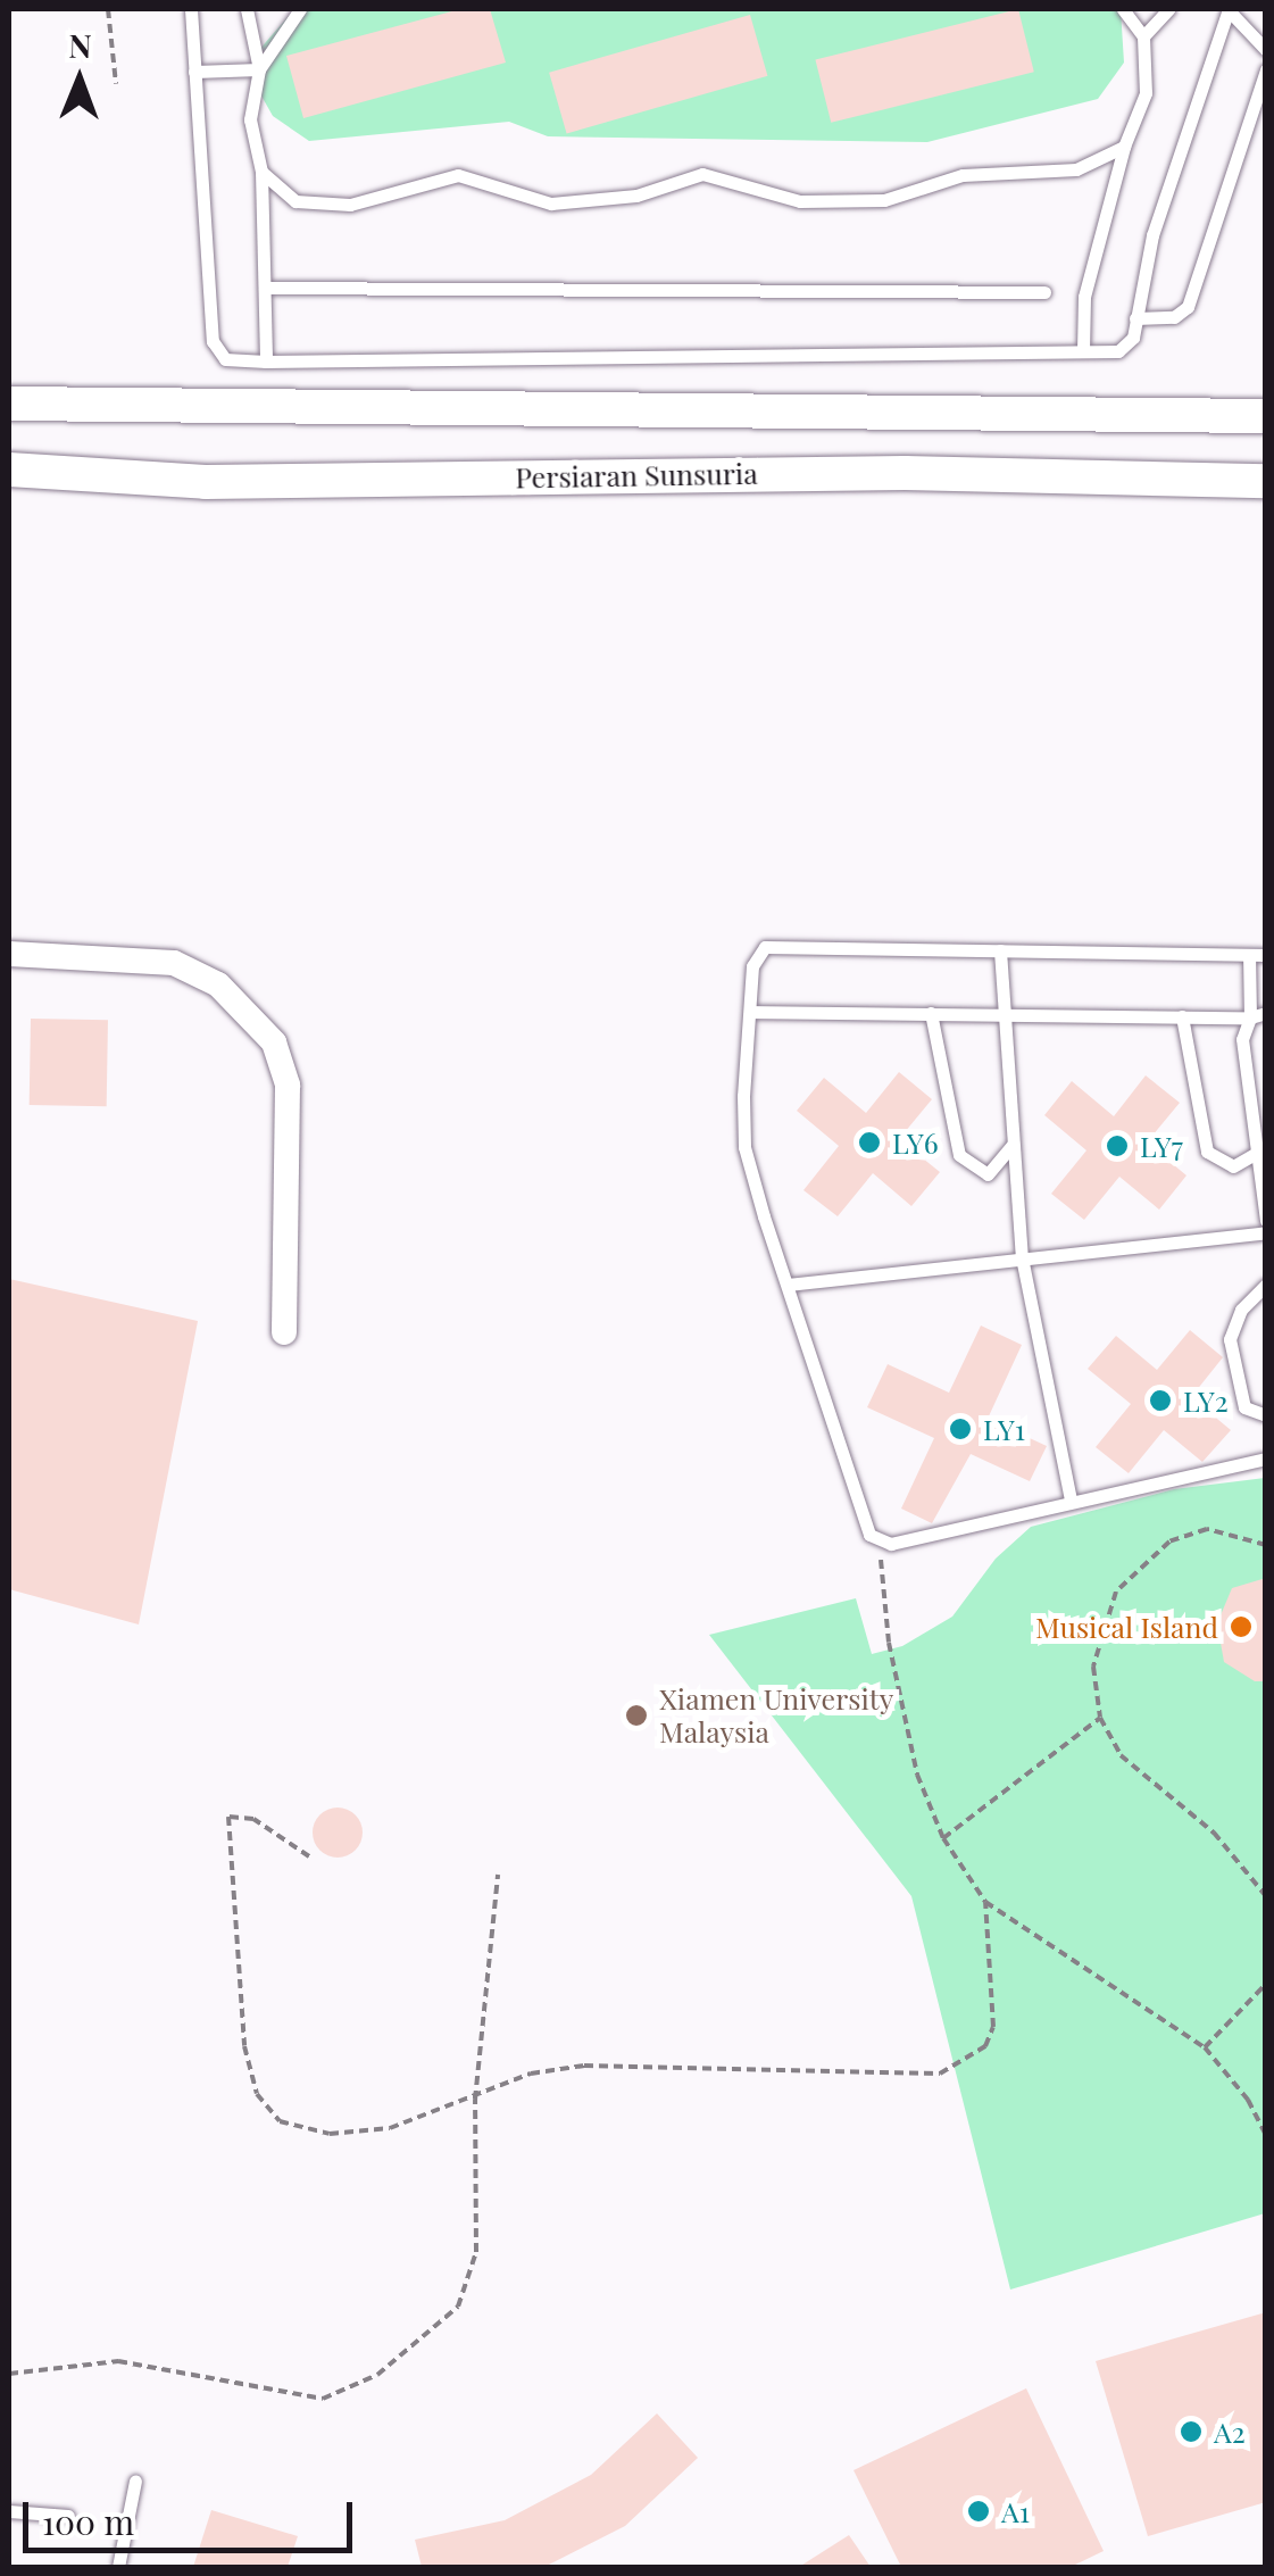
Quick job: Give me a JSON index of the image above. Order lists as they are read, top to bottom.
{
  "streets": {
    "street": ["Persiaran Sunsuria"]
  },
  "places": [
    "LY6",
    "LY7",
    "LY2",
    "LY1",
    "Musical Island",
    "Xiamen University Malaysia",
    "A2",
    "A1"
  ],
  "scale_bar": "100 m",
  "north": "top"
}
